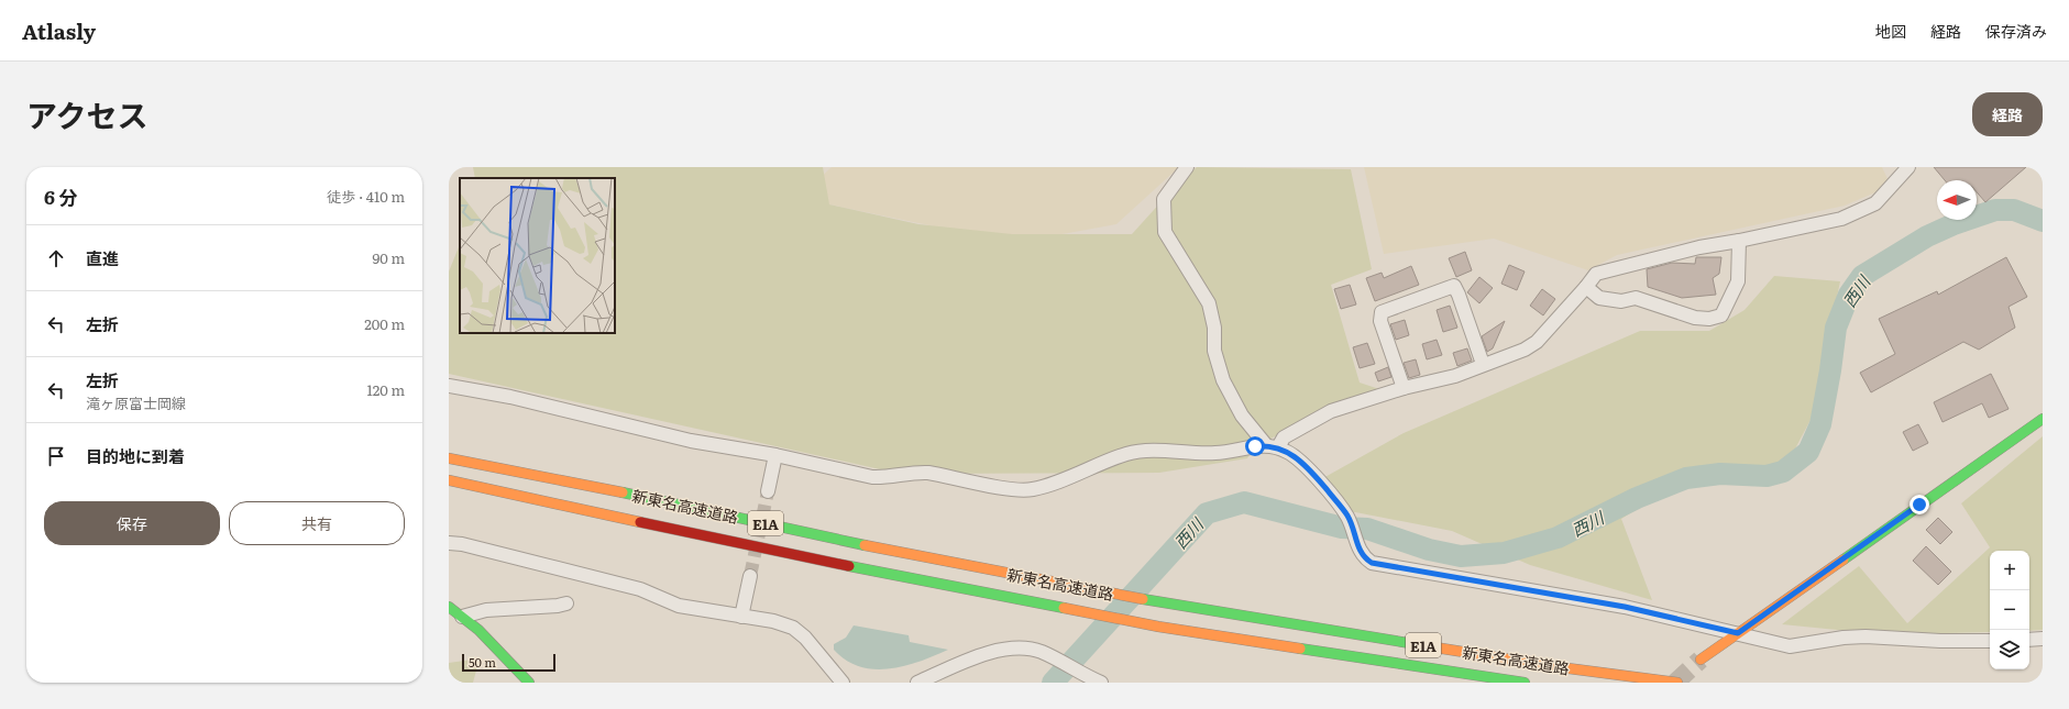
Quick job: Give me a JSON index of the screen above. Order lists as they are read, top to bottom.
{
  "streets": {
    "main road": ["新東名高速道路", "E1A"]
  },
  "water": ["西川"],
  "scale_bar": "50 m",
  "north": "left",
  "page": {
    "header": "Atlasly",
    "nav": ["地図", "経路", "保存済み"],
    "title": "アクセス",
    "buttons": [
      "経路",
      ["保存", "共有"]
    ],
    "heading": ["6 分", "徒歩 · 410 m"],
    "list": [
      ["直進", "90 m"],
      ["左折", "200 m"],
      ["左折", "滝ヶ原富士岡線", "120 m"],
      "目的地に到着"
    ],
    "map_buttons": ["+", "−"],
    "scale": "50 m"
  }
}
